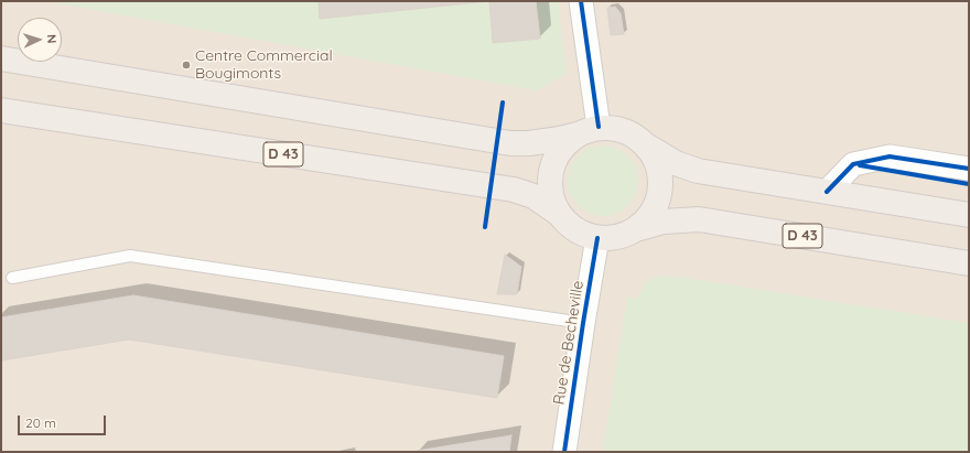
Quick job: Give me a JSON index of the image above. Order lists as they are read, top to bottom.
{
  "streets": {
    "main road": ["D 43"],
    "street": ["Rue de Becheville"]
  },
  "crossings": [
    ["D 43", "Rue de Becheville"]
  ],
  "places": ["Centre Commercial Bougimonts"],
  "scale_bar": "20 m",
  "north": "right"
}
